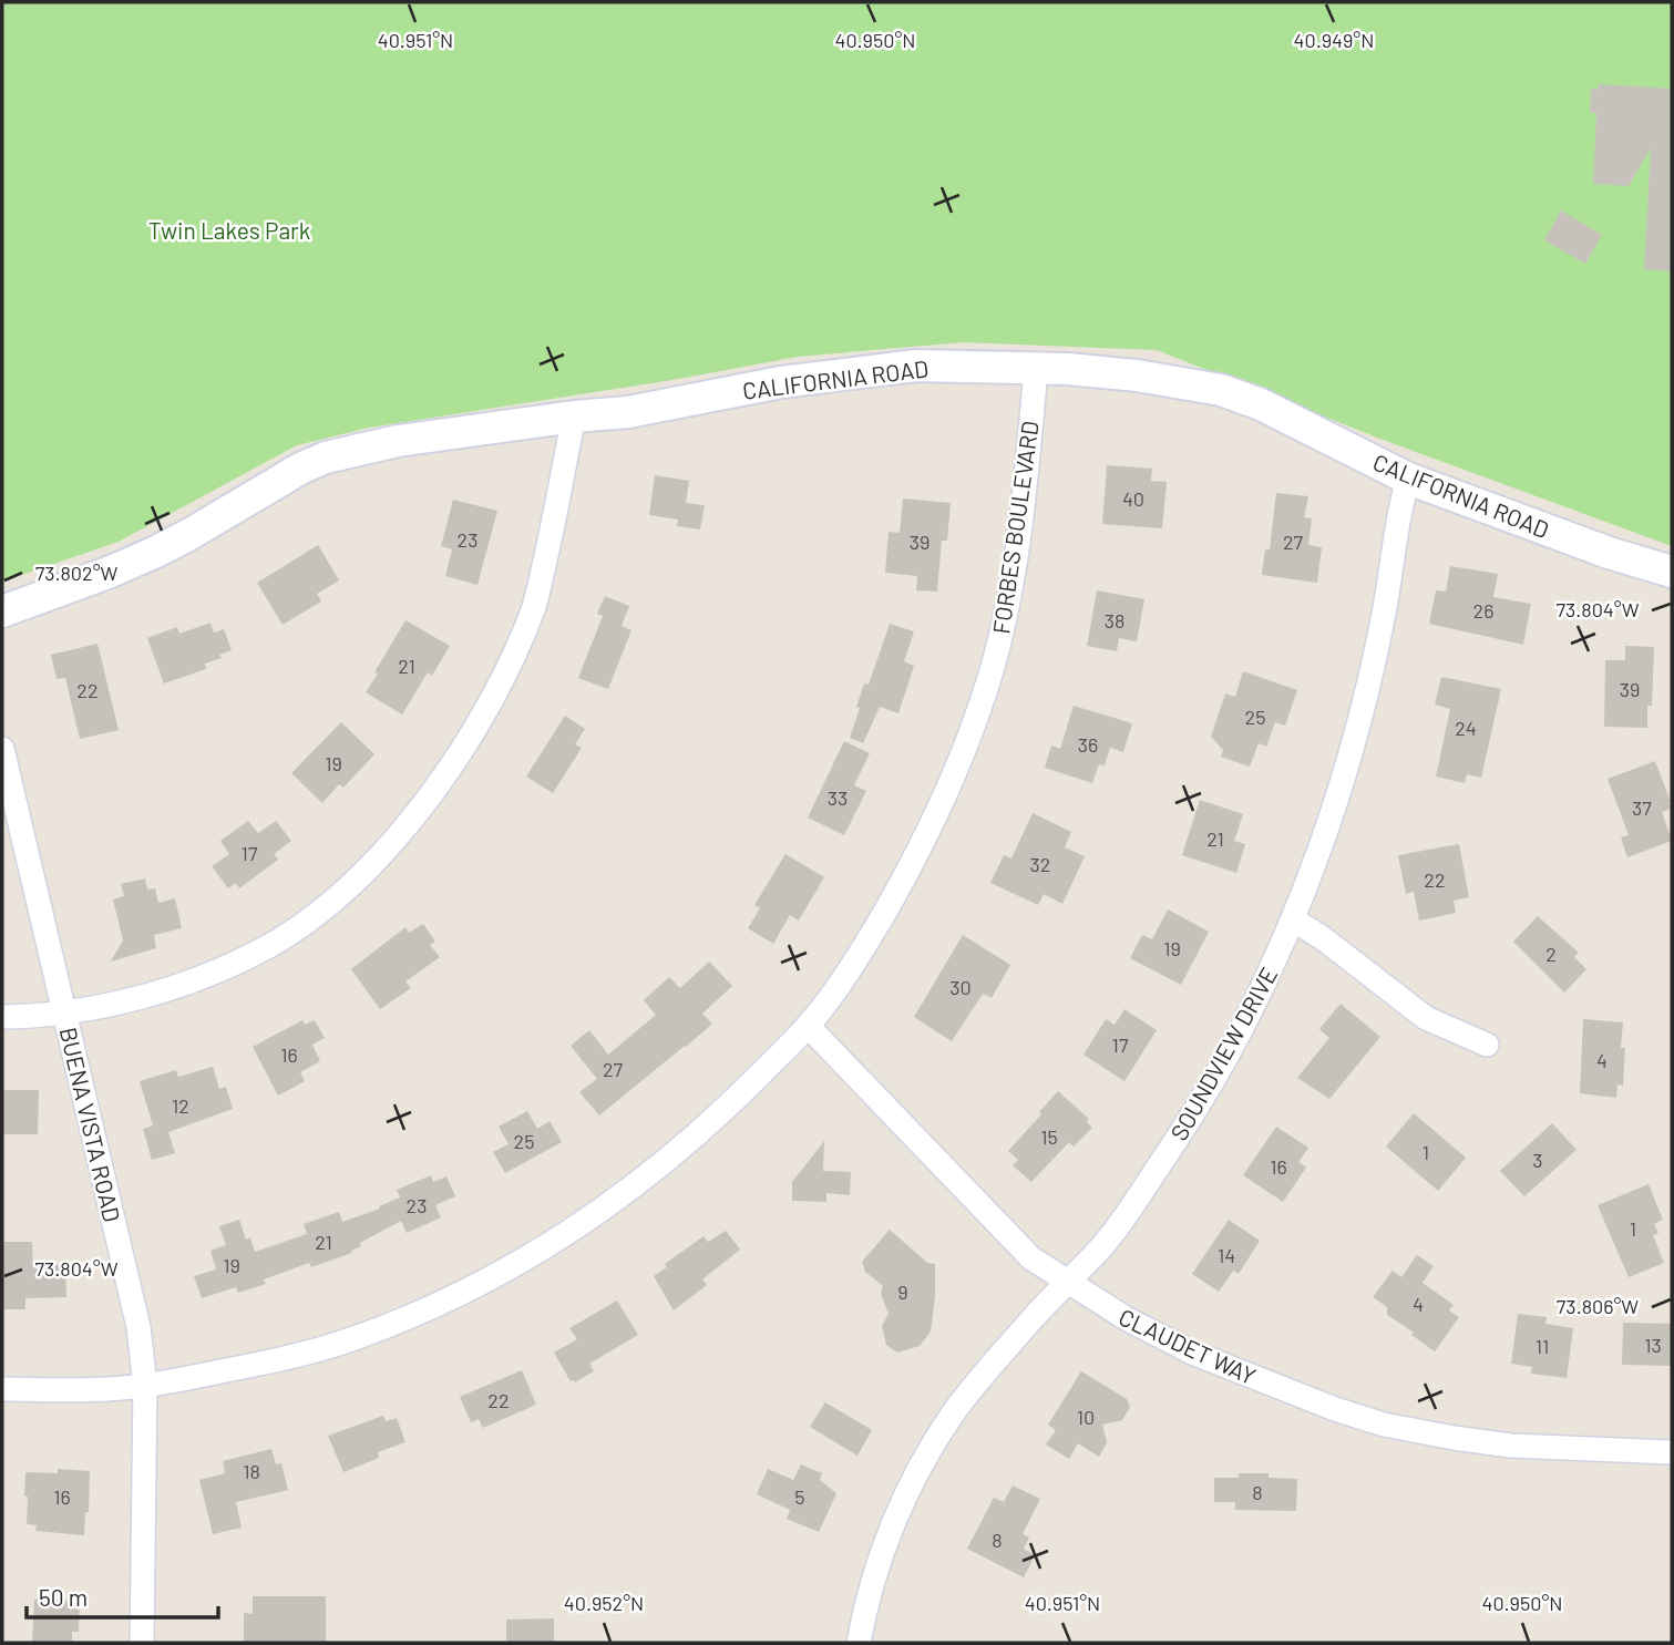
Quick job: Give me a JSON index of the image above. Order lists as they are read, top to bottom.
{
  "streets": {
    "main road": ["CALIFORNIA ROAD"],
    "street": [
      "FORBES BOULEVARD",
      "SOUNDVIEW DRIVE",
      "BUENA VISTA ROAD",
      "CLAUDET WAY"
    ]
  },
  "crossings": [
    ["CALIFORNIA ROAD", "FORBES BOULEVARD"],
    ["CALIFORNIA ROAD", "SOUNDVIEW DRIVE"],
    ["FORBES BOULEVARD", "BUENA VISTA ROAD"],
    ["FORBES BOULEVARD", "CLAUDET WAY"],
    ["SOUNDVIEW DRIVE", "CLAUDET WAY"]
  ],
  "parks": ["Twin Lakes Park"],
  "house_numbers": [
    "40",
    "23",
    "39",
    "27",
    "26",
    "38",
    "21",
    "39",
    "22",
    "25",
    "24",
    "36",
    "19",
    "33",
    "37",
    "21",
    "17",
    "32",
    "22",
    "19",
    "2",
    "30",
    "17",
    "16",
    "4",
    "27",
    "12",
    "15",
    "25",
    "1",
    "3",
    "16",
    "23",
    "1",
    "21",
    "14",
    "19",
    "9",
    "4",
    "13",
    "11",
    "22",
    "10",
    "18",
    "8",
    "16",
    "5",
    "8"
  ],
  "scale_bar": "50 m",
  "coordinates": [
    "40.951°N",
    "40.950°N",
    "40.949°N",
    "73.802°W",
    "73.804°W",
    "73.806°W",
    "40.952°N"
  ]
}
